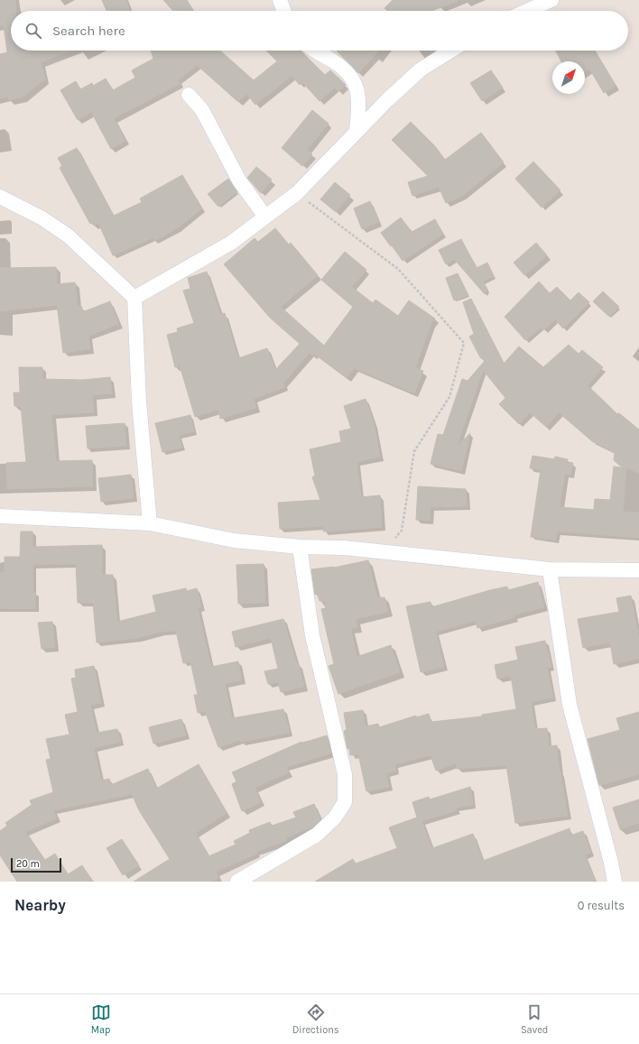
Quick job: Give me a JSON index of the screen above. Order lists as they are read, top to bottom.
{
  "scale_bar": "20 m",
  "north": "top right",
  "page": {
    "search": "Search here",
    "scale": "20 m",
    "heading": ["Nearby", "0 results"],
    "nav": ["Map", "Directions", "Saved"]
  }
}
